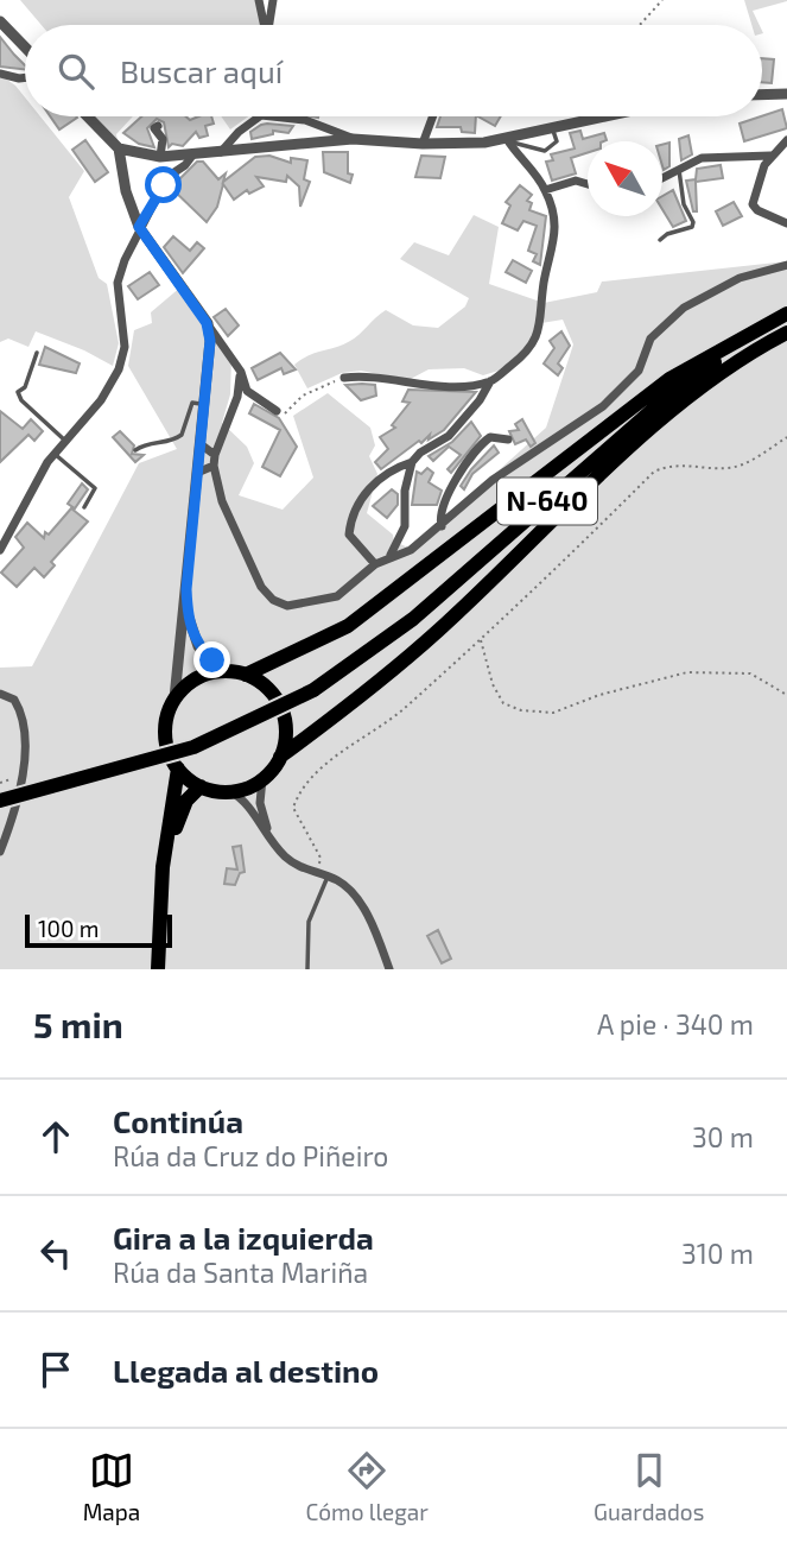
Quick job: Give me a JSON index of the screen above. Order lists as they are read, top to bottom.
{
  "streets": {
    "highway": ["N-640"]
  },
  "scale_bar": "100 m",
  "north": "top left",
  "page": {
    "search": "Buscar aquí",
    "scale": "100 m",
    "heading": ["5 min", "A pie · 340 m"],
    "list": [
      ["Continúa", "Rúa da Cruz do Piñeiro", "30 m"],
      ["Gira a la izquierda", "Rúa da Santa Mariña", "310 m"],
      "Llegada al destino"
    ],
    "nav": ["Mapa", "Cómo llegar", "Guardados"]
  }
}
